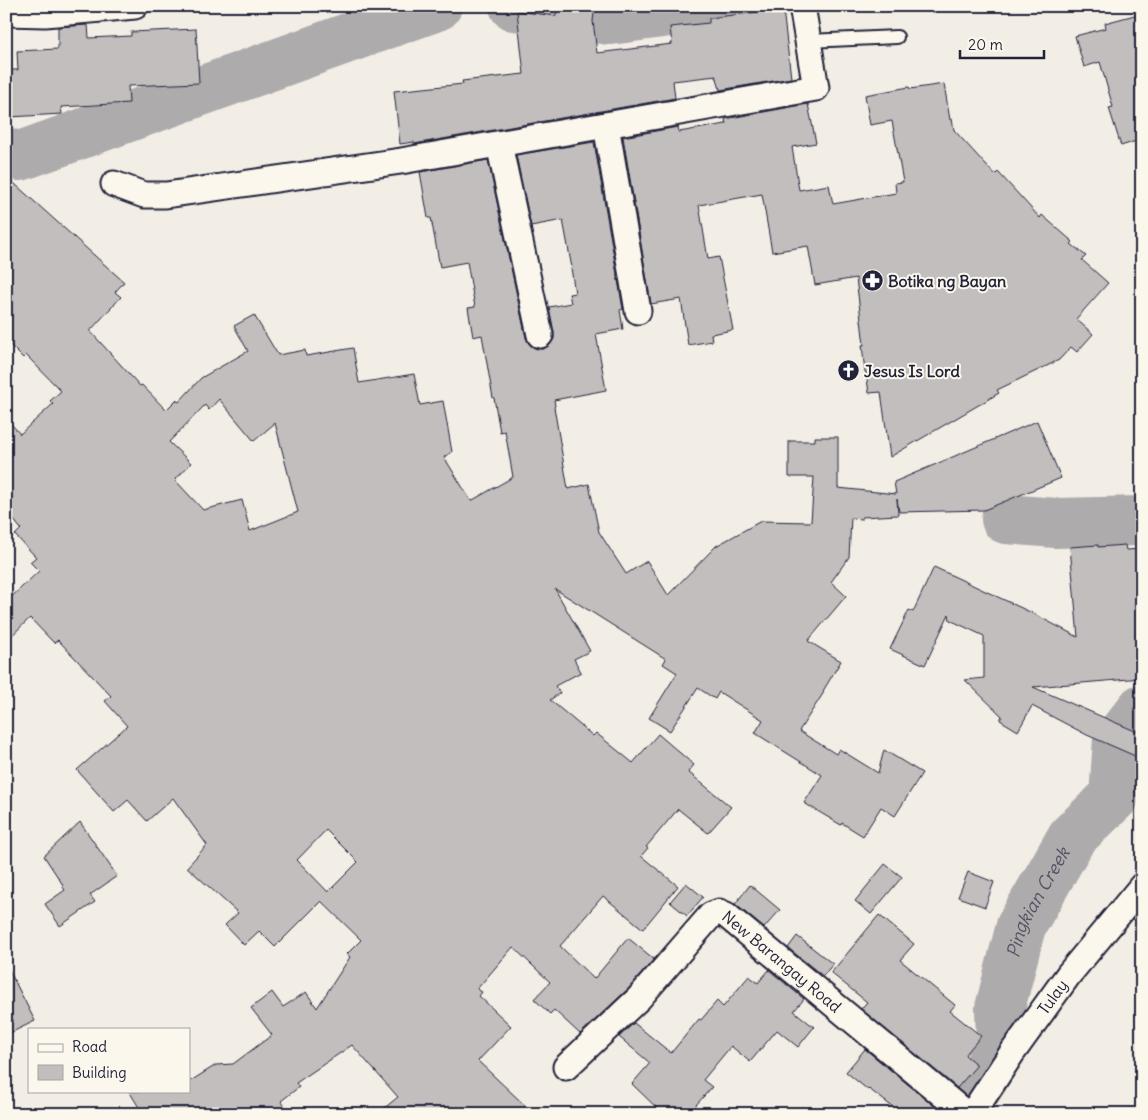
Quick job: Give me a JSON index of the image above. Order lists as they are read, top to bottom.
{
  "streets": {
    "street": ["New Barangay Road", "Tulay"]
  },
  "crossings": [
    ["New Barangay Road", "Tulay"]
  ],
  "water": ["Pingkian Creek"],
  "places": {
    "pharmacy": ["Botika ng Bayan"],
    "church": ["Jesus Is Lord"]
  },
  "legend": ["Road", "Building"],
  "scale_bar": "20 m"
}
